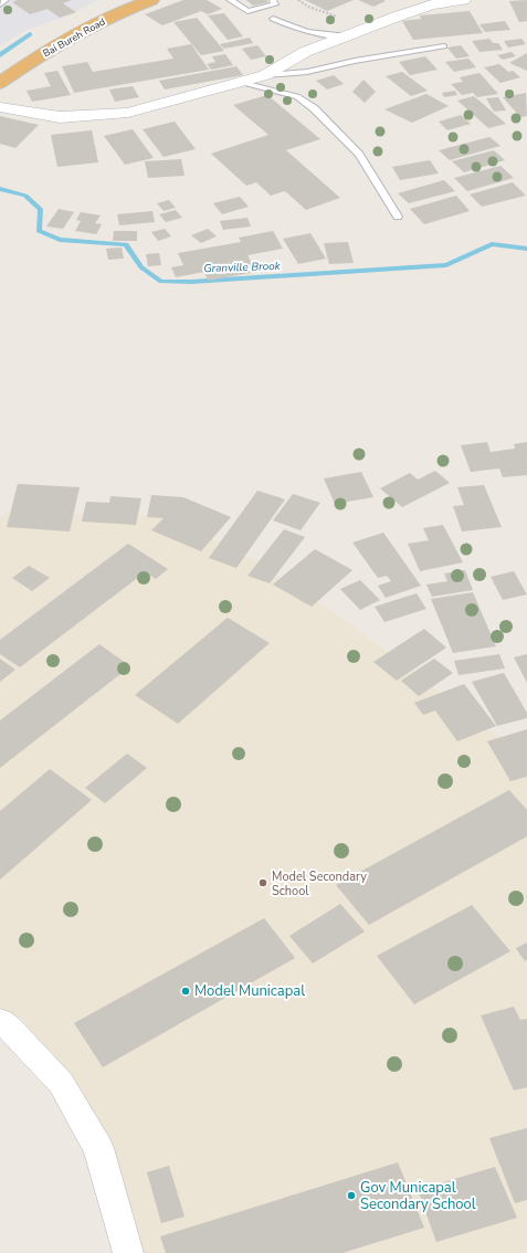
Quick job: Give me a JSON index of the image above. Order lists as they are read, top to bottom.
{
  "streets": {
    "highway": ["Bai Bureh Road"]
  },
  "water": ["Granville Brook"],
  "places": ["Model Secondary School", "Model Municapal", "Gov Municapal Secondary School"]
}
